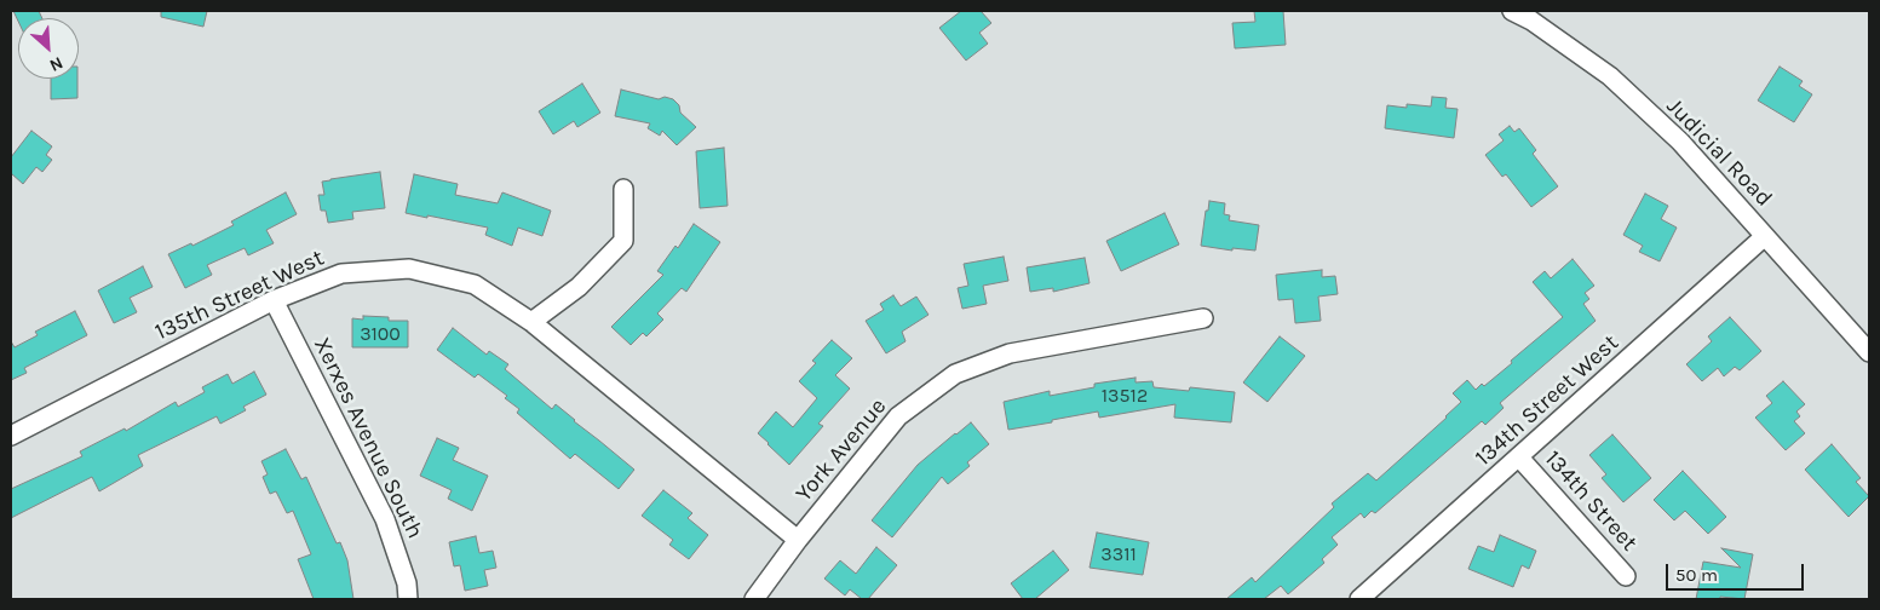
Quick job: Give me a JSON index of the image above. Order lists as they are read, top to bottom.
{
  "streets": {
    "street": [
      "Judicial Road",
      "135th Street West",
      "134th Street West",
      "Xerxes Avenue South",
      "York Avenue",
      "134th Street"
    ]
  },
  "crossings": [
    ["Judicial Road", "134th Street West"],
    ["135th Street West", "Xerxes Avenue South"],
    ["135th Street West", "York Avenue"],
    ["134th Street West", "134th Street"]
  ],
  "house_numbers": ["3100", "13512", "3311"],
  "scale_bar": "50 m",
  "north": "bottom right"
}
